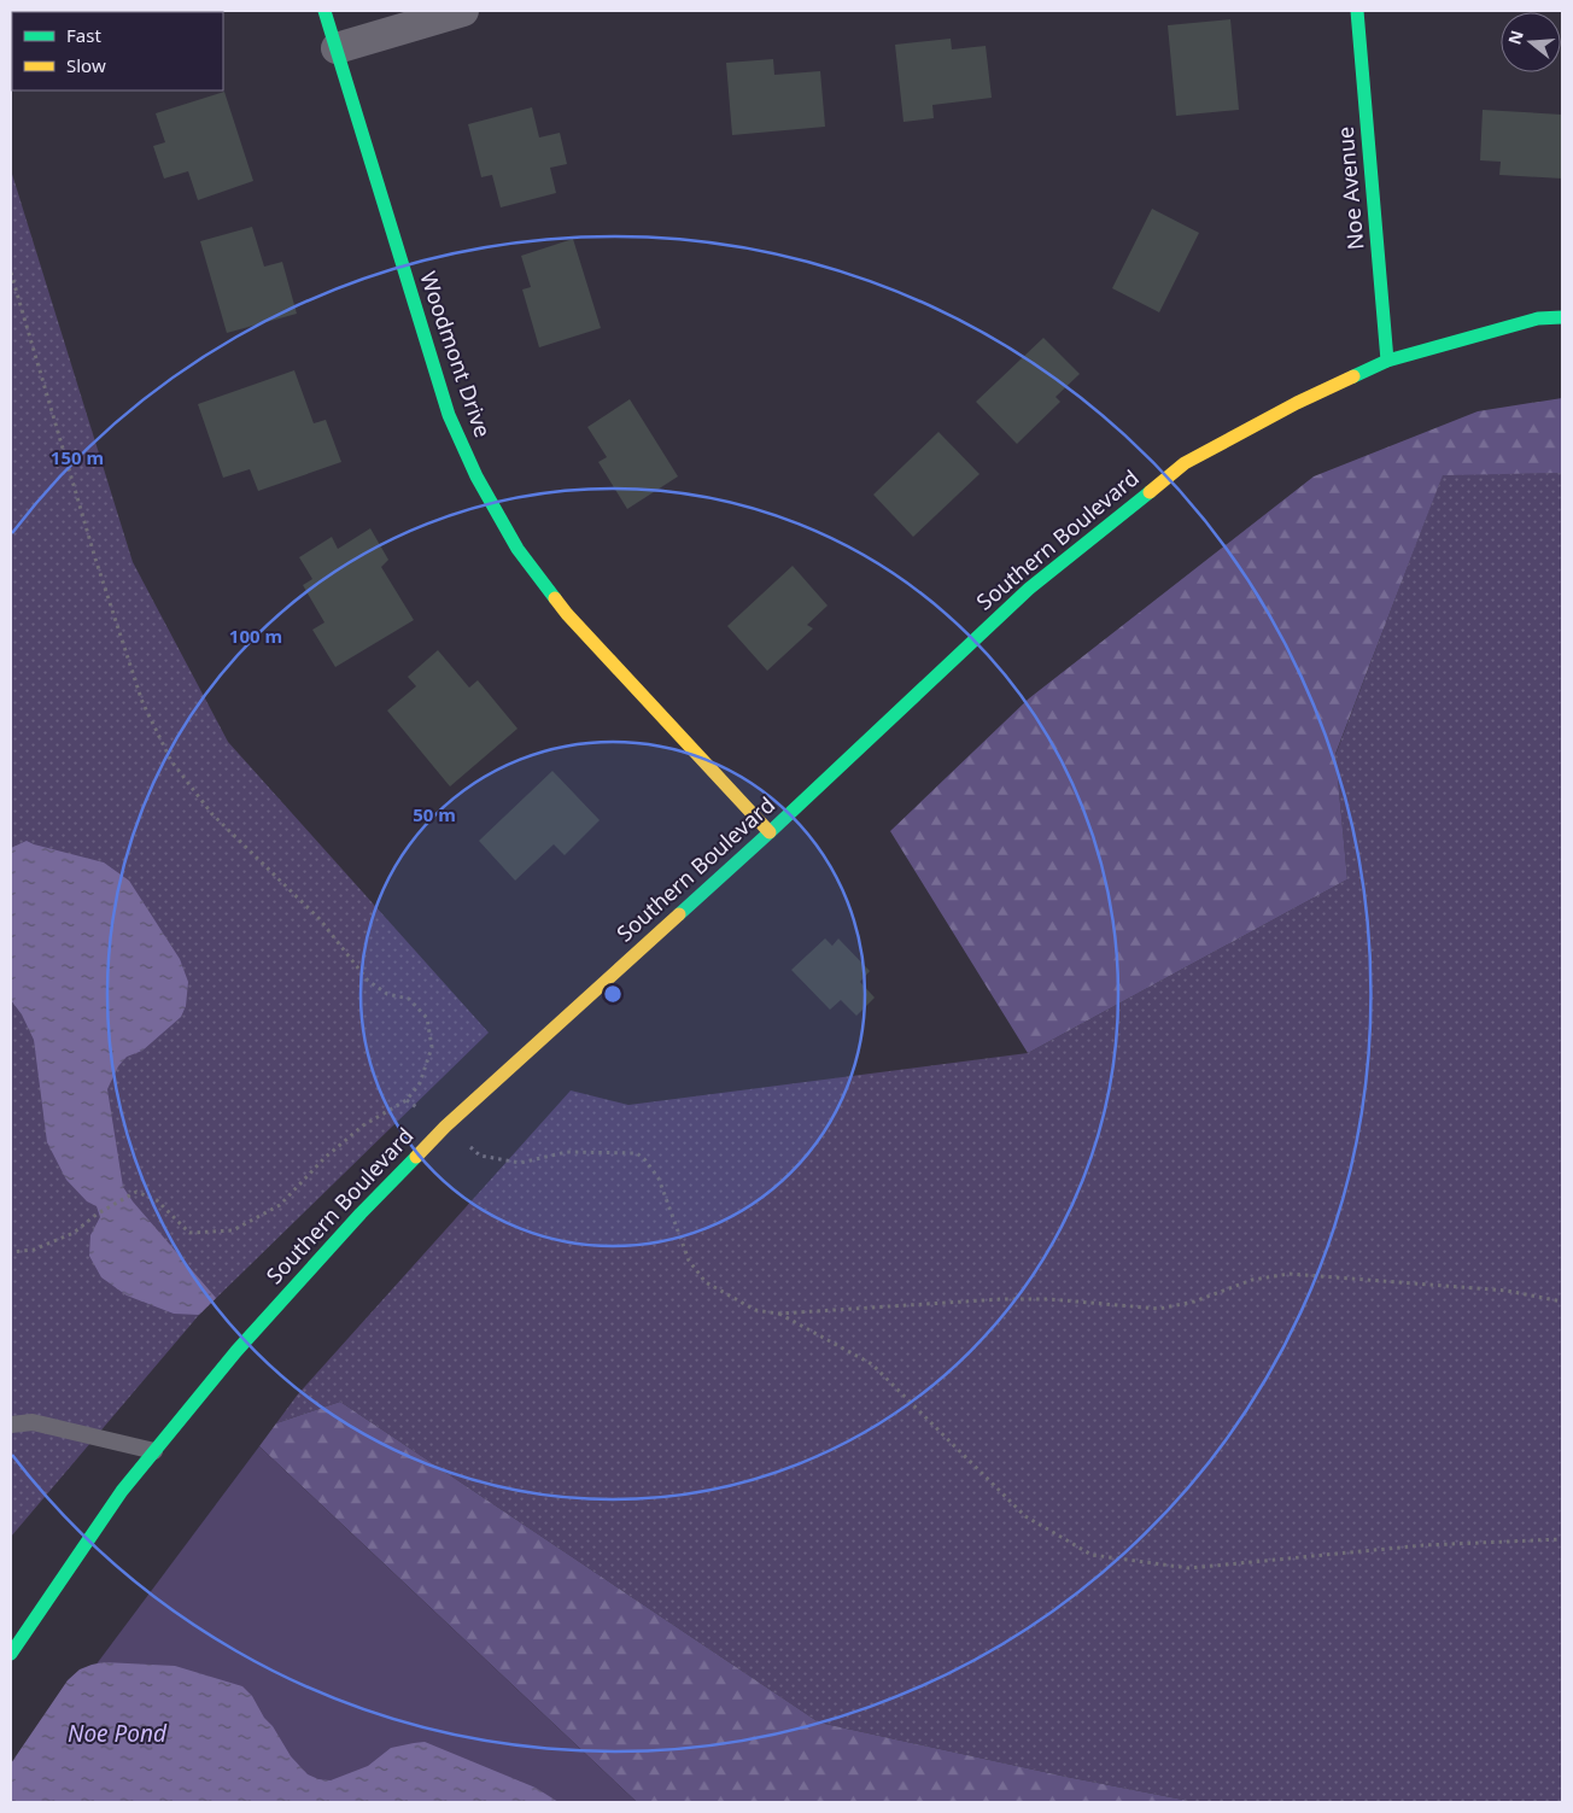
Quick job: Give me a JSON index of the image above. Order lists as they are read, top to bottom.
{
  "streets": {
    "main road": ["Noe Avenue", "Woodmont Drive", "Southern Boulevard"]
  },
  "crossings": [
    ["Noe Avenue", "Southern Boulevard"],
    ["Woodmont Drive", "Southern Boulevard"]
  ],
  "water": ["Noe Pond"],
  "legend": ["Fast", "Slow"],
  "north": "left",
  "rings": ["150 m", "100 m", "50 m"]
}
